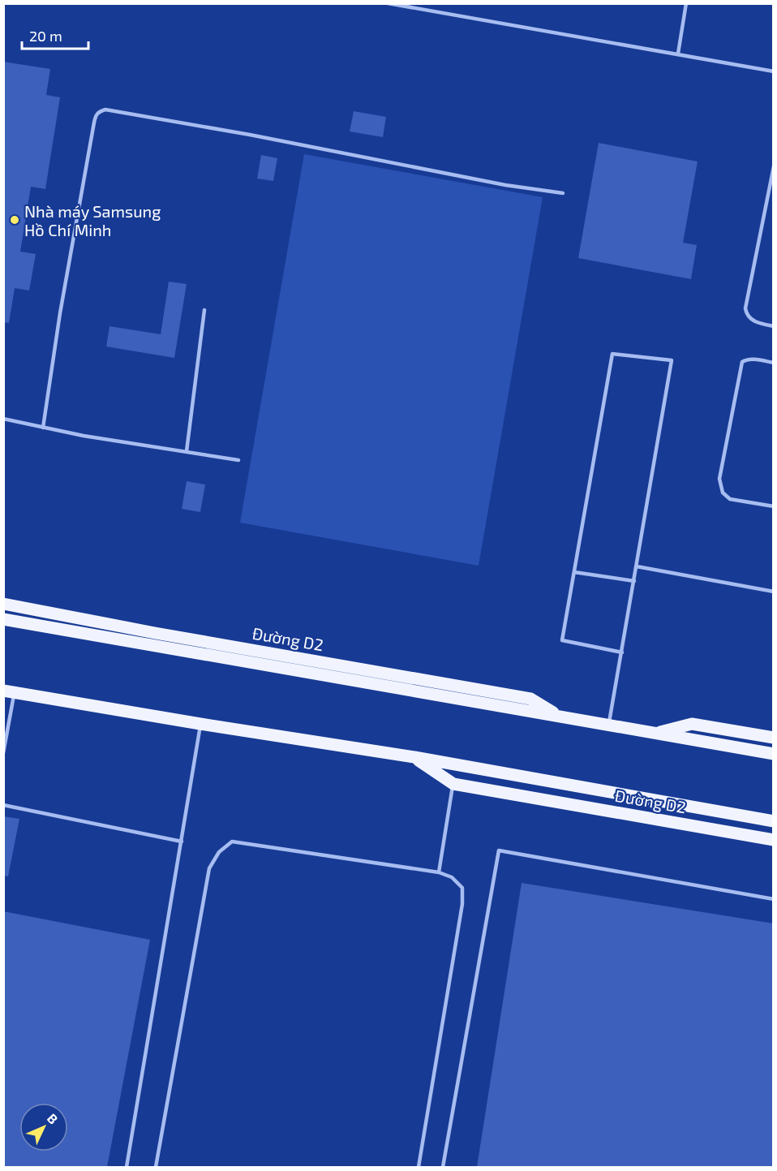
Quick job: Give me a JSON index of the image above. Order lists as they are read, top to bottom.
{
  "streets": {
    "main road": ["Đường D2"]
  },
  "places": ["Nhà máy Samsung Hồ Chí Minh"],
  "scale_bar": "20 m",
  "north": "top right"
}
